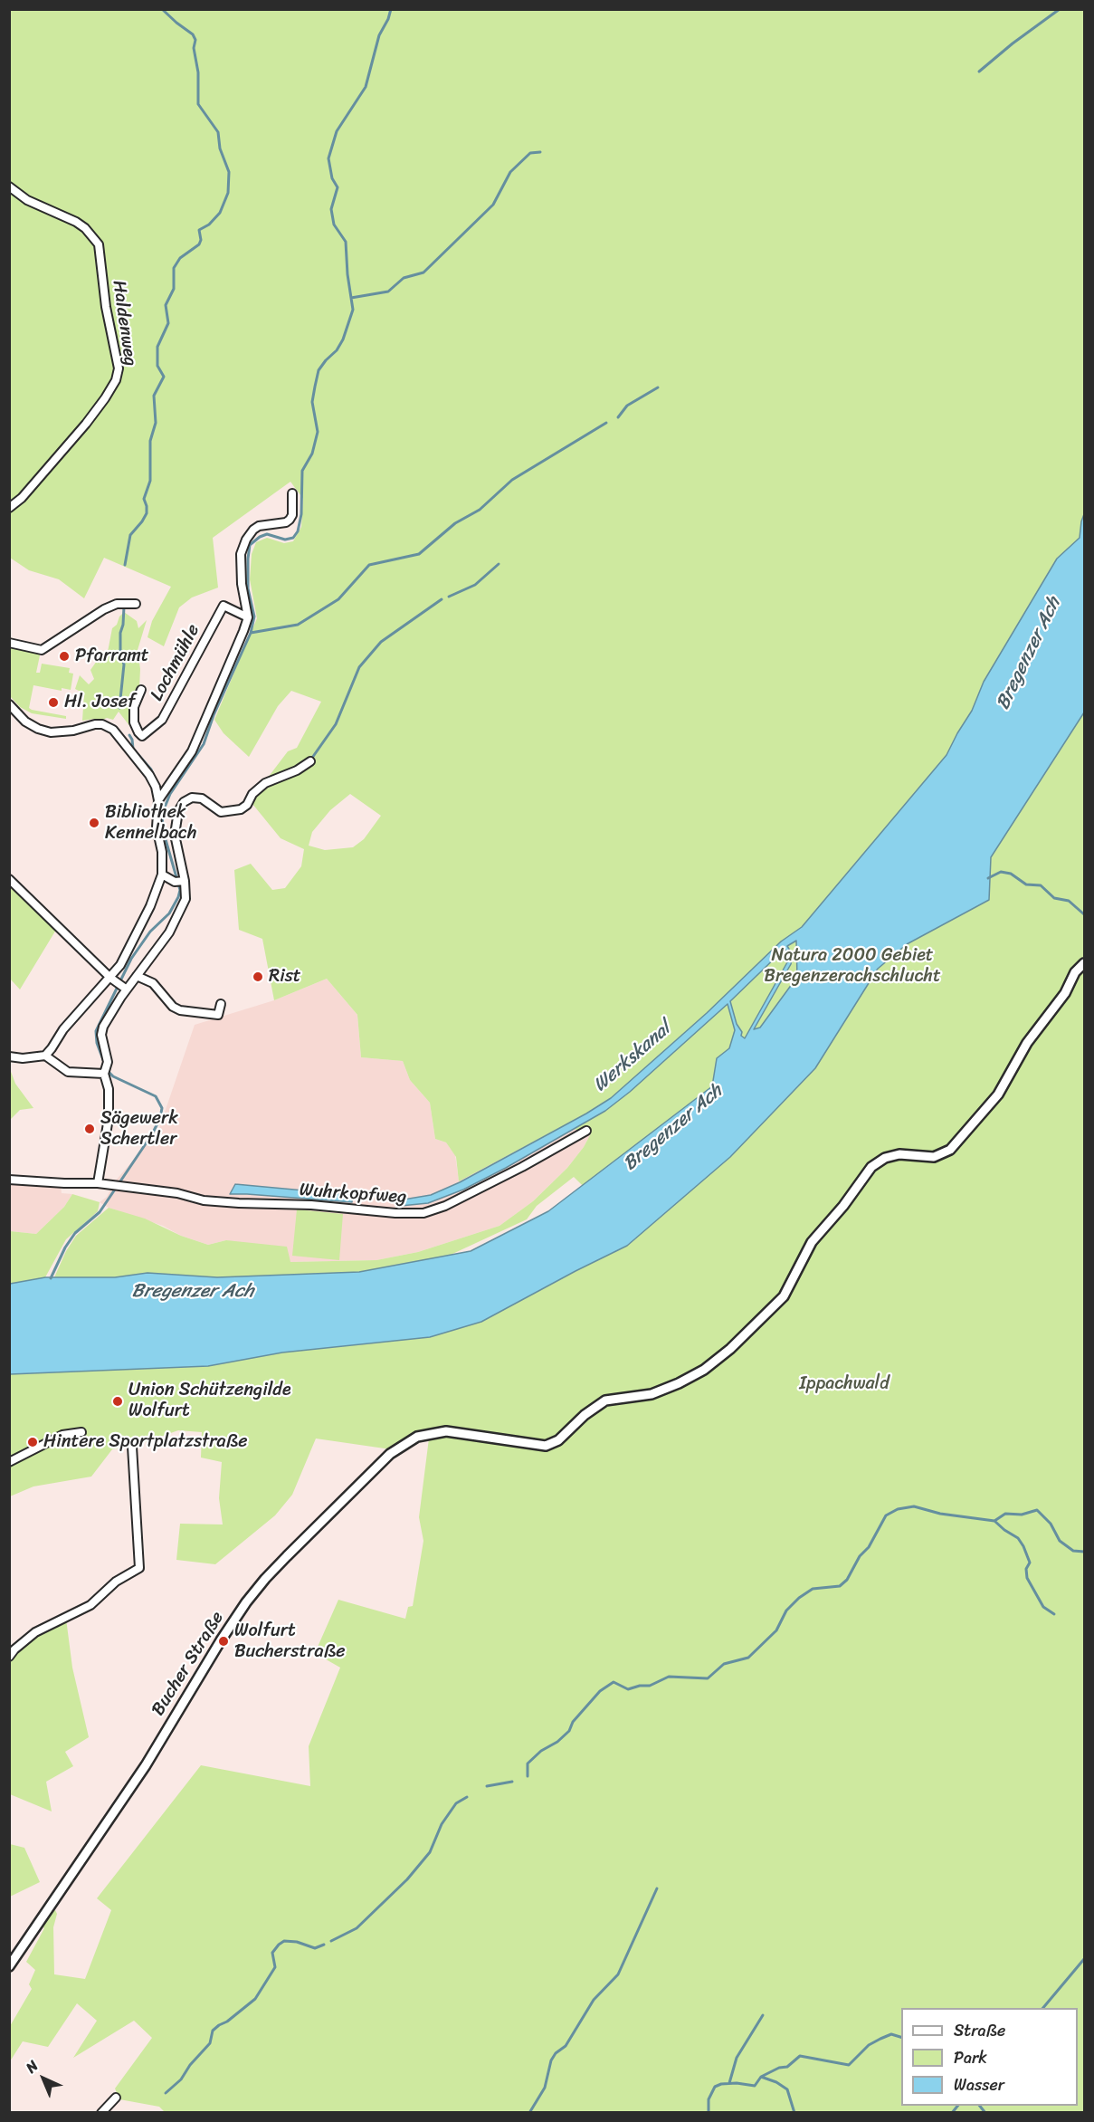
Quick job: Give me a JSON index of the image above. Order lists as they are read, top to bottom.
{
  "streets": {
    "street": [
      "Haldenweg",
      "Lochmühle",
      "Wuhrkopfweg",
      "Bucher Straße"
    ]
  },
  "water": ["Bregenzer Ach", "Werkskanal"],
  "parks": ["Natura 2000 Gebiet Bregenzerachschlucht", "Ippachwald"],
  "places": [
    "Pfarramt",
    "Hl. Josef",
    "Bibliothek Kennelbach",
    "Rist",
    "Sägewerk Schertler",
    "Union Schützengilde Wolfurt",
    "Hintere Sportplatzstraße",
    "Wolfurt Bucherstraße"
  ],
  "legend": ["Straße", "Park", "Wasser"],
  "north": "top left"
}
